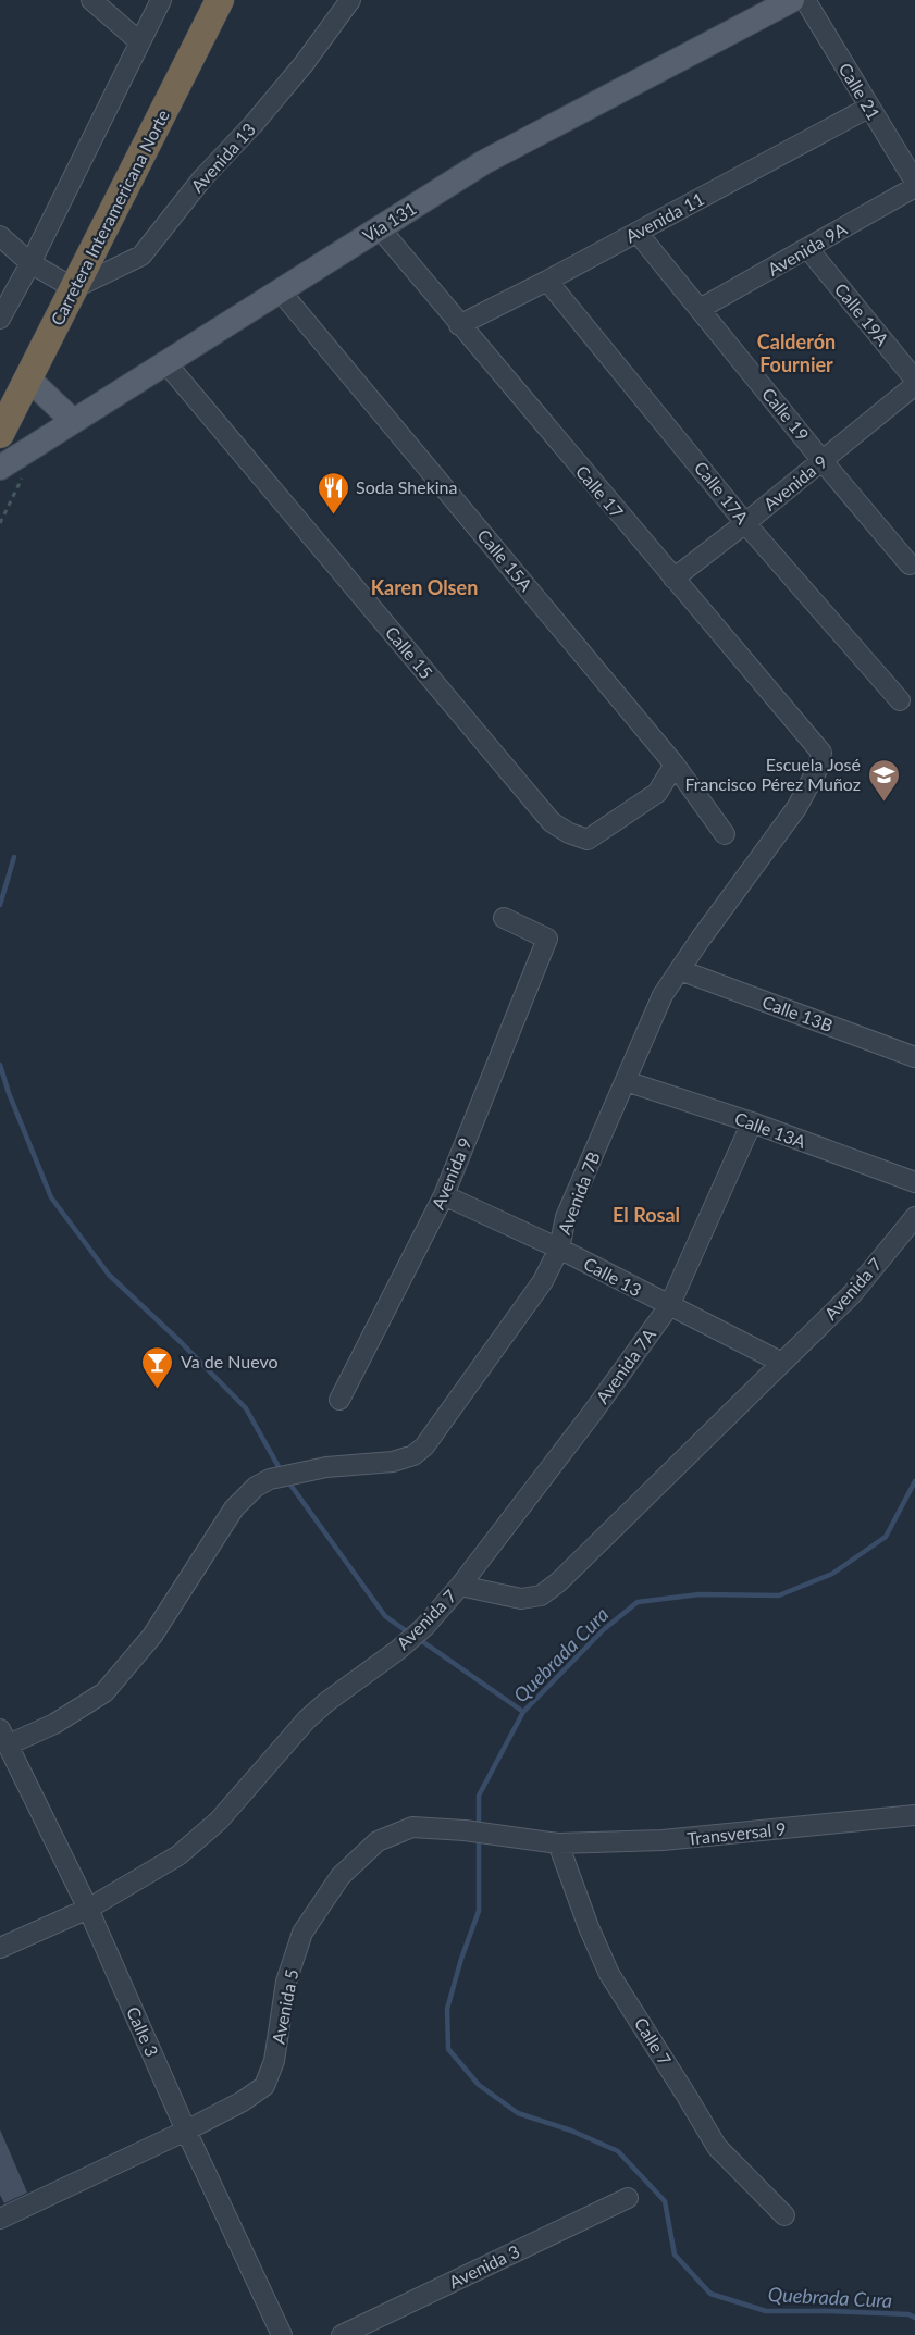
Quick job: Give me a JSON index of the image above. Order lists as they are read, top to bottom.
{
  "streets": {
    "highway": ["Carretera Interamericana Norte"],
    "main road": ["Vía 131"],
    "street": [
      "Calle 21",
      "Avenida 13",
      "Avenida 11",
      "Avenida 9A",
      "Calle 19A",
      "Calle 19",
      "Avenida 9",
      "Calle 17",
      "Calle 17A",
      "Calle 15A",
      "Calle 15",
      "Calle 13B",
      "Calle 13A",
      "Avenida 7B",
      "Calle 13",
      "Avenida 7",
      "Avenida 7A",
      "Transversal 9",
      "Avenida 5",
      "Calle 3",
      "Calle 7",
      "Avenida 3"
    ]
  },
  "crossings": [
    ["Calle 21", "Avenida 11"],
    ["Avenida 13", "Carretera Interamericana Norte"],
    ["Avenida 11", "Calle 19"],
    ["Avenida 11", "Calle 17"],
    ["Avenida 11", "Calle 17A"],
    ["Vía 131", "Calle 17"],
    ["Vía 131", "Calle 15A"],
    ["Vía 131", "Calle 15"],
    ["Avenida 9A", "Calle 19A"],
    ["Avenida 9A", "Calle 19"],
    ["Calle 19A", "Avenida 9"],
    ["Calle 19", "Avenida 9"],
    ["Avenida 9", "Calle 17"],
    ["Avenida 9", "Calle 17A"],
    ["Avenida 9", "Calle 13"],
    ["Calle 17", "Avenida 7B"],
    ["Calle 15A", "Calle 15"],
    ["Calle 13B", "Avenida 7B"],
    ["Calle 13A", "Avenida 7B"],
    ["Calle 13A", "Avenida 7A"],
    ["Avenida 7B", "Calle 13"],
    ["Avenida 7B", "Calle 3"],
    ["Calle 13", "Avenida 7"],
    ["Calle 13", "Avenida 7A"],
    ["Avenida 7", "Avenida 7A"],
    ["Avenida 7", "Calle 3"],
    ["Transversal 9", "Avenida 5"],
    ["Transversal 9", "Calle 7"],
    ["Avenida 5", "Calle 3"],
    ["Avenida 5", "Calle 7"]
  ],
  "districts": ["Calderón Fournier", "Karen Olsen", "El Rosal"],
  "water": ["Quebrada Cura"],
  "places": {
    "restaurant": ["Soda Shekina"],
    "school or university": ["Escuela José Francisco Pérez Muñoz"],
    "bar": ["Va de Nuevo"]
  }
}
